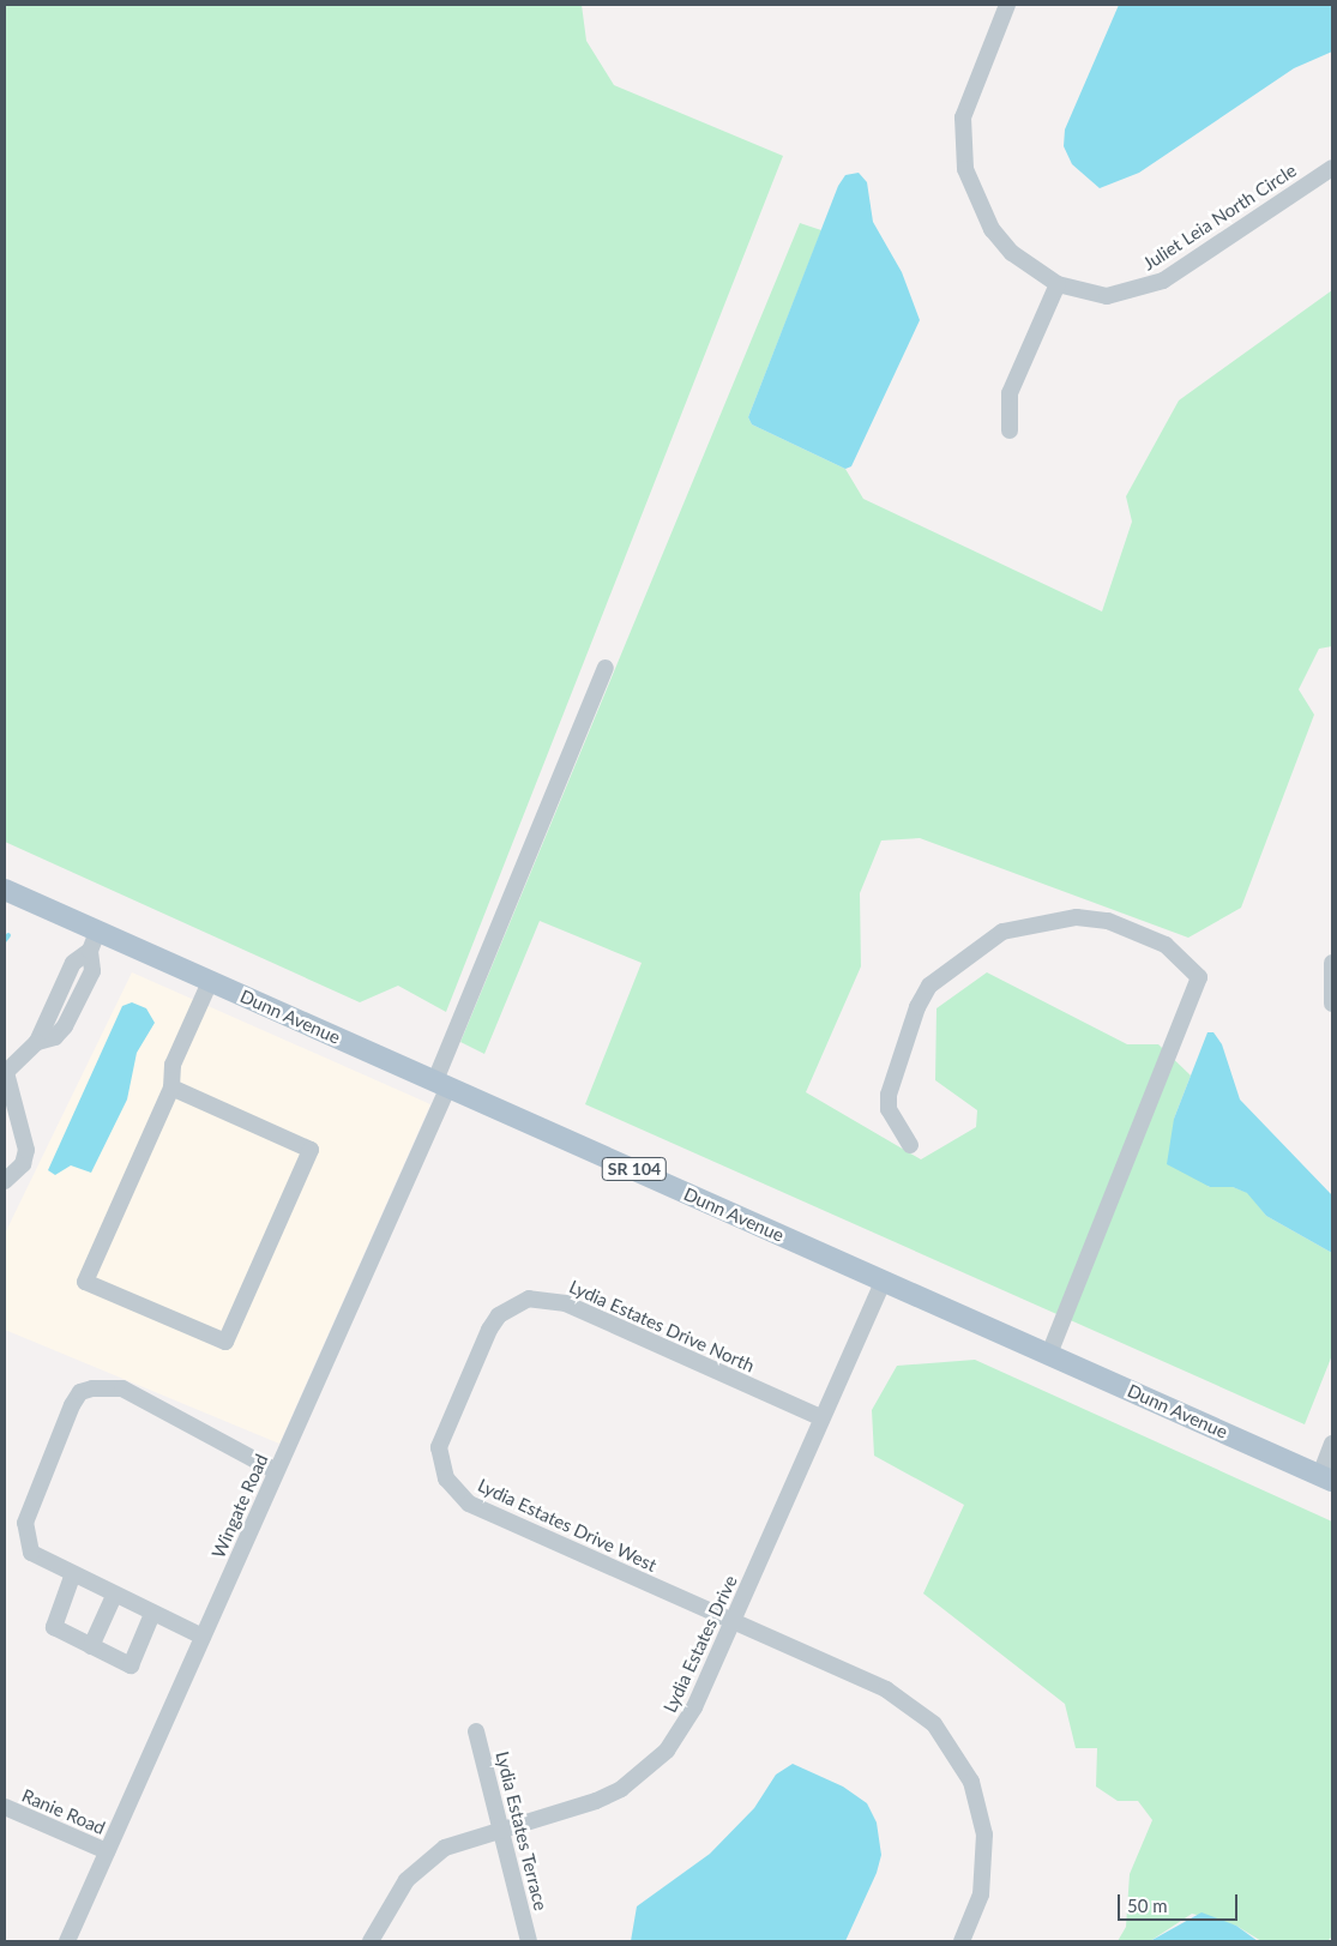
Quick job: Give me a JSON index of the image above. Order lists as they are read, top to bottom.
{
  "streets": {
    "main road": ["Dunn Avenue", "SR 104"],
    "street": [
      "Juliet Leia North Circle",
      "Lydia Estates Drive North",
      "Wingate Road",
      "Lydia Estates Drive West",
      "Lydia Estates Drive",
      "Ranie Road",
      "Lydia Estates Terrace"
    ]
  },
  "crossings": [
    ["Dunn Avenue", "Wingate Road"],
    ["Dunn Avenue", "Lydia Estates Drive"],
    ["Lydia Estates Drive North", "Lydia Estates Drive West"],
    ["Lydia Estates Drive North", "Lydia Estates Drive"],
    ["Wingate Road", "Ranie Road"],
    ["Lydia Estates Drive West", "Lydia Estates Drive"],
    ["Lydia Estates Drive", "Lydia Estates Terrace"]
  ],
  "scale_bar": "50 m"
}
